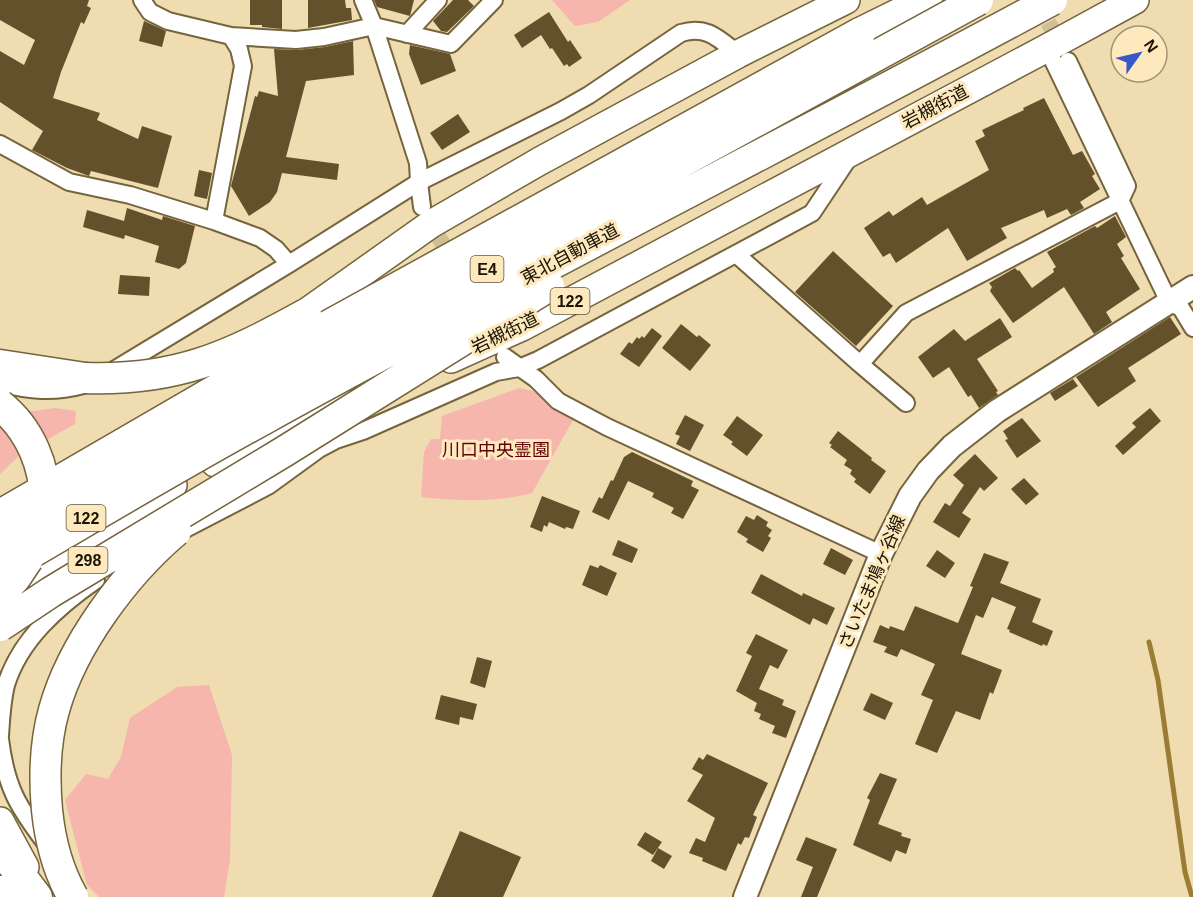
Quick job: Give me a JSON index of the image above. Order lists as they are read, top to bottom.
{
  "streets": {
    "highway": [
      "岩槻街道",
      "東北自動車道",
      "E4",
      "122",
      "298"
    ],
    "main road": ["さいたま鳩ヶ谷線"]
  },
  "crossings": [
    ["岩槻街道", "122"],
    ["岩槻街道", "298"],
    ["122", "298"]
  ],
  "parks": ["川口中央霊園"],
  "north": "top right"
}
